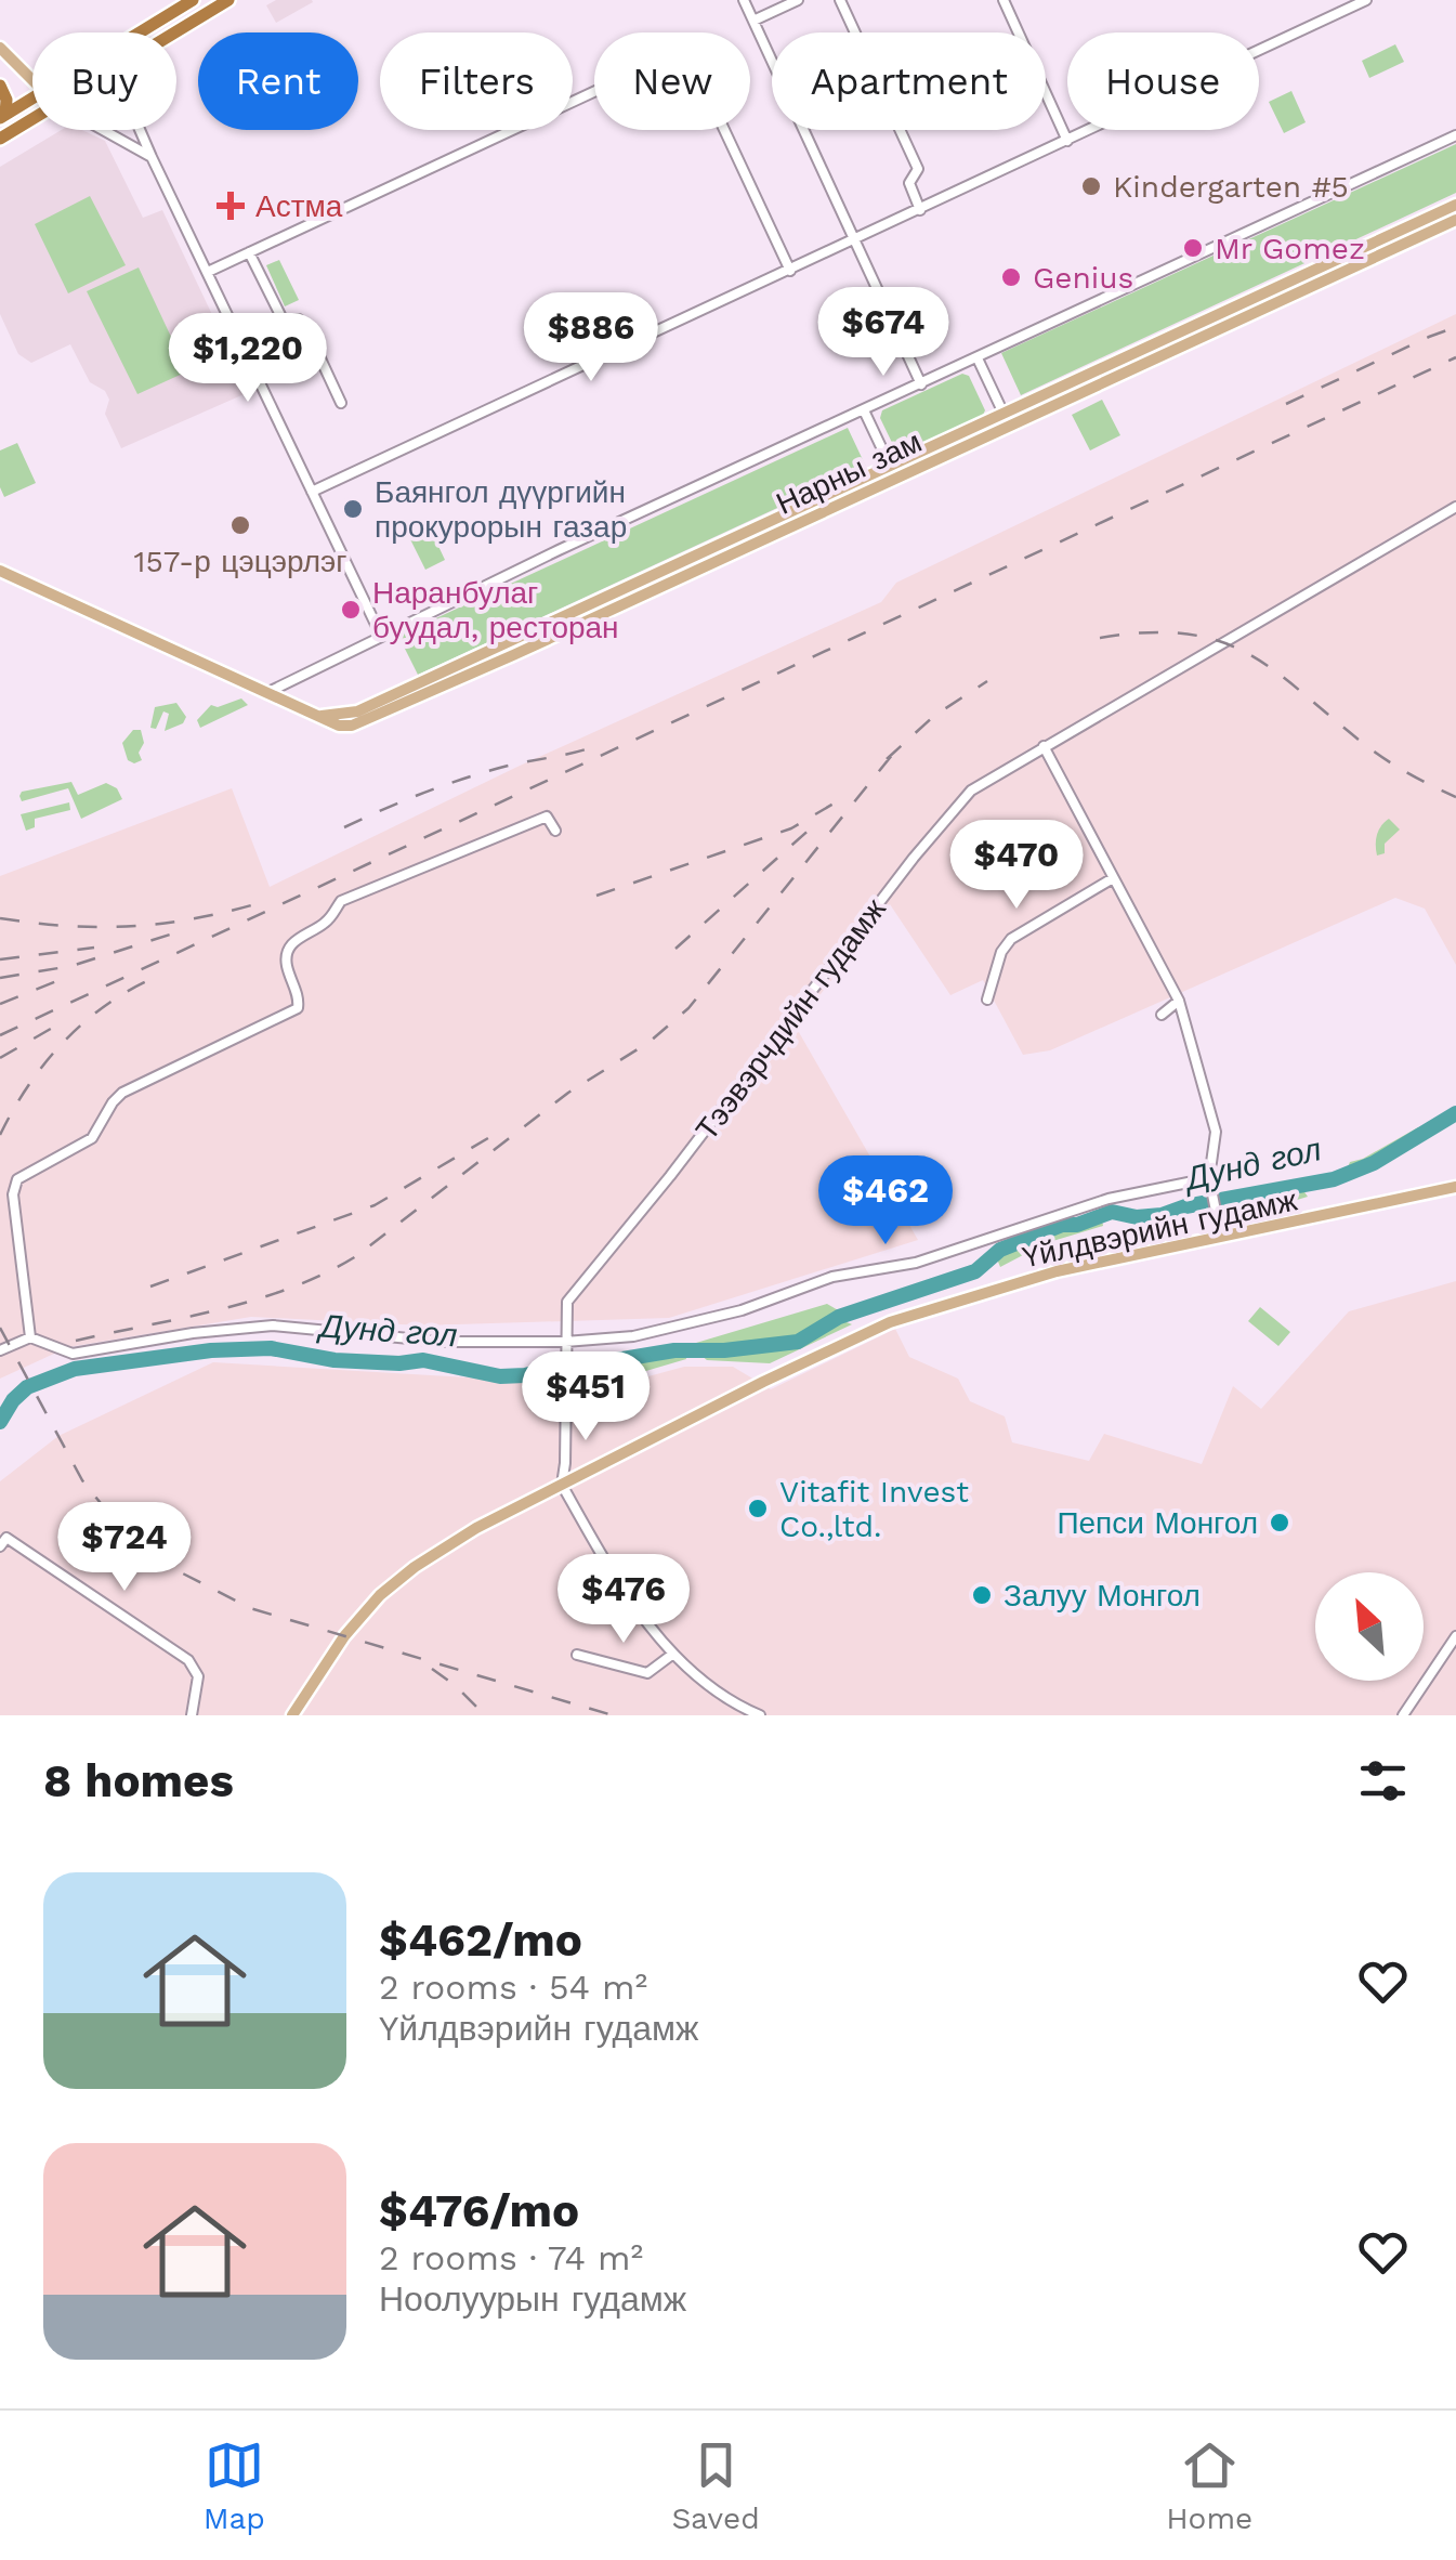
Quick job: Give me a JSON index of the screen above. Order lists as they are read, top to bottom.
{
  "streets": {
    "main road": ["Нарны зам", "Yйлдвэрийн гудамж"],
    "street": ["Тээвэрчдийн гудамж"]
  },
  "crossings": [
    ["Тээвэрчдийн гудамж", "Yйлдвэрийн гудамж"]
  ],
  "water": ["Дунд гол"],
  "places": {
    "other": [
      "Kindergarten #5",
      "Mr Gomez",
      "Genius",
      "Баянгол дүүргийн прокурорын газар",
      "157-р цэцэрлэг",
      "Наранбулаг буудал, ресторан",
      "Vitafit Invest Co.,ltd.",
      "Пепси Монгол",
      "Залуу Монгол"
    ],
    "health": ["Астма"]
  },
  "north": "top left",
  "page": {
    "chip": [
      "Buy",
      "Rent",
      "Filters",
      "New",
      "Apartment",
      "House"
    ],
    "price": [
      "$674",
      "$886",
      "$1,220",
      "$470",
      "$462",
      "$451",
      "$724",
      "$476"
    ],
    "heading": "8 homes",
    "list": [
      {
        "name": "$462/mo",
        "note": "2 rooms · 54 m² · Yйлдвэрийн гудамж"
      },
      {
        "name": "$476/mo",
        "note": "2 rooms · 74 m² · Ноолуурын гудамж"
      }
    ],
    "tabs": ["Map", "Saved", "Home"]
  }
}
